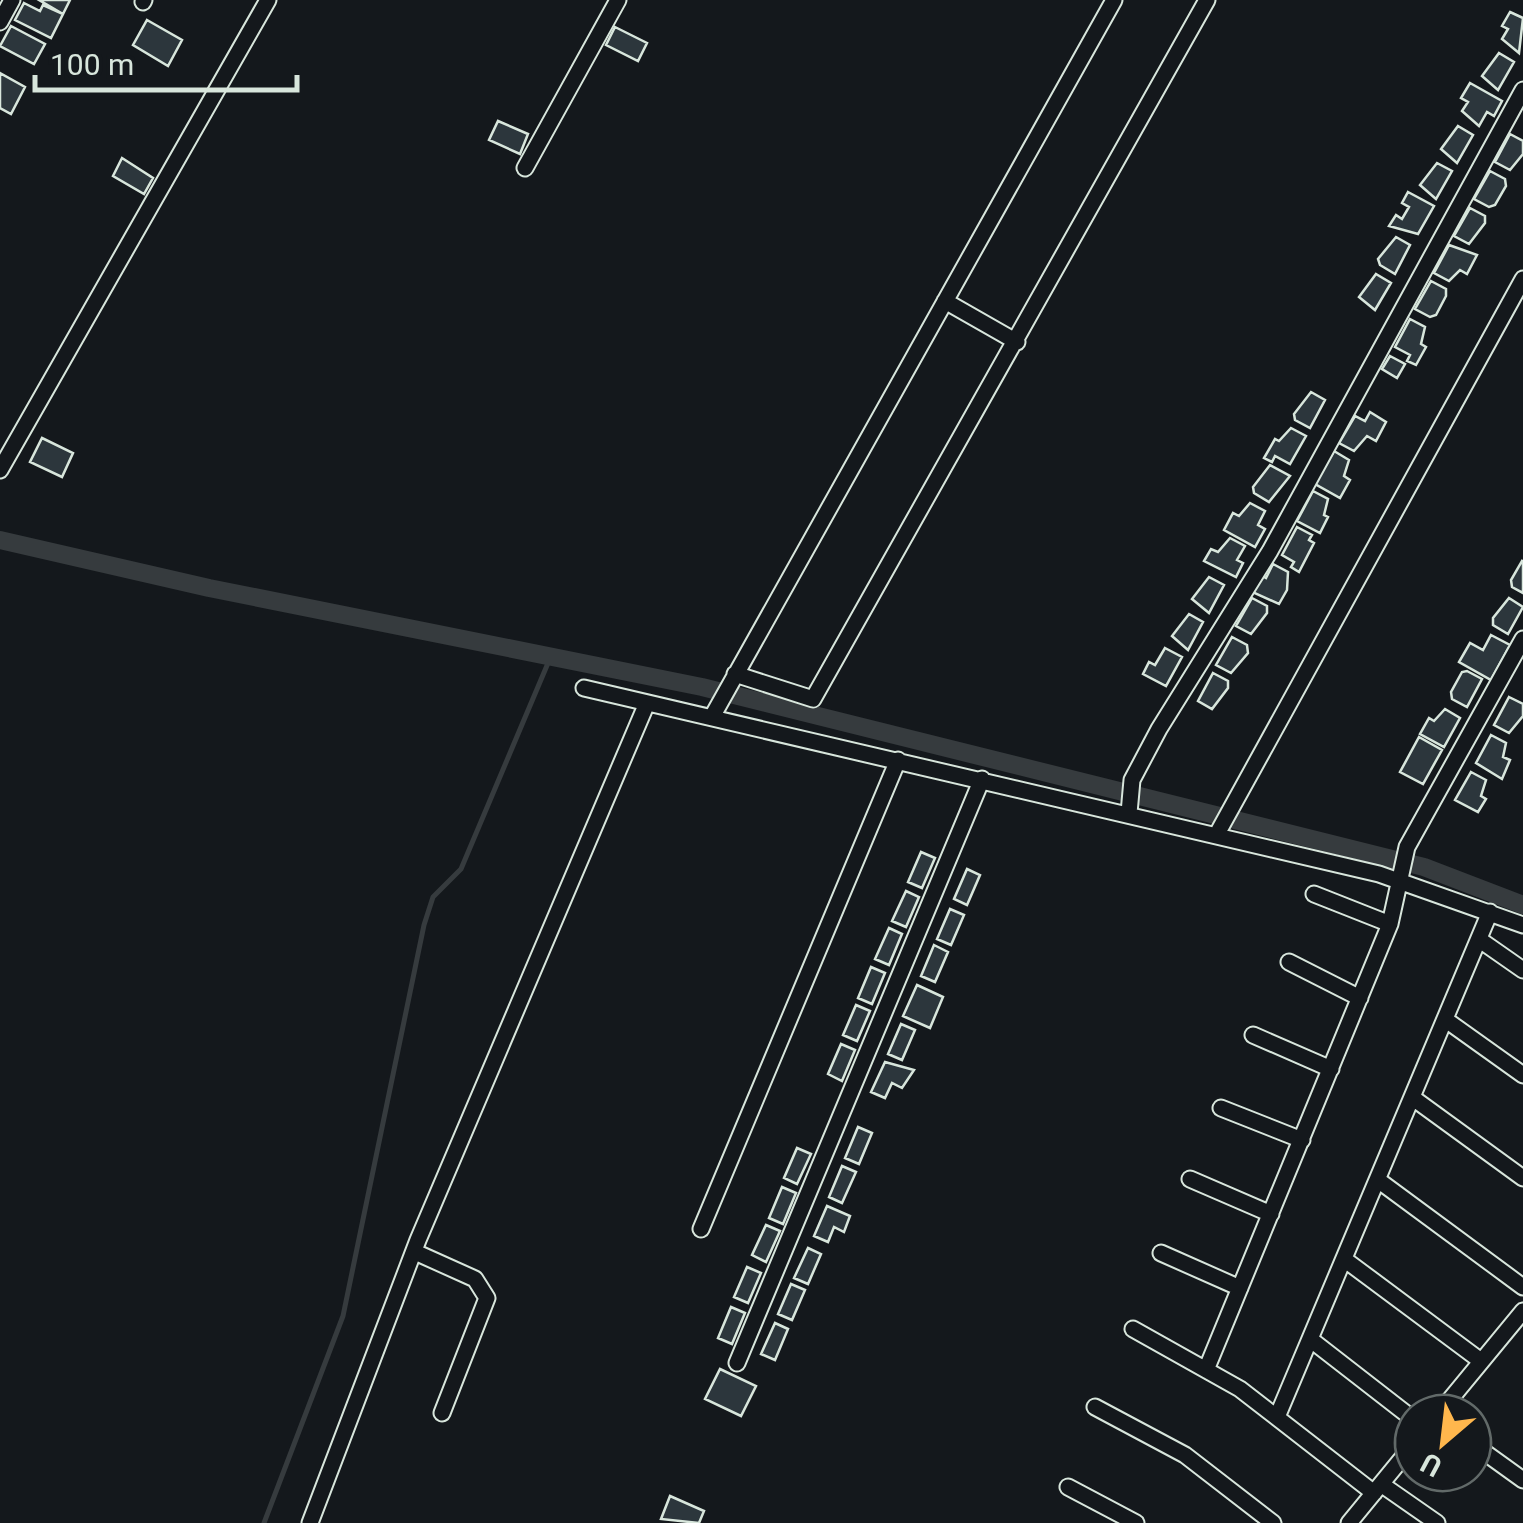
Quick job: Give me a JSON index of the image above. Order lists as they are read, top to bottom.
{
  "scale_bar": "100 m",
  "north": "bottom left"
}
